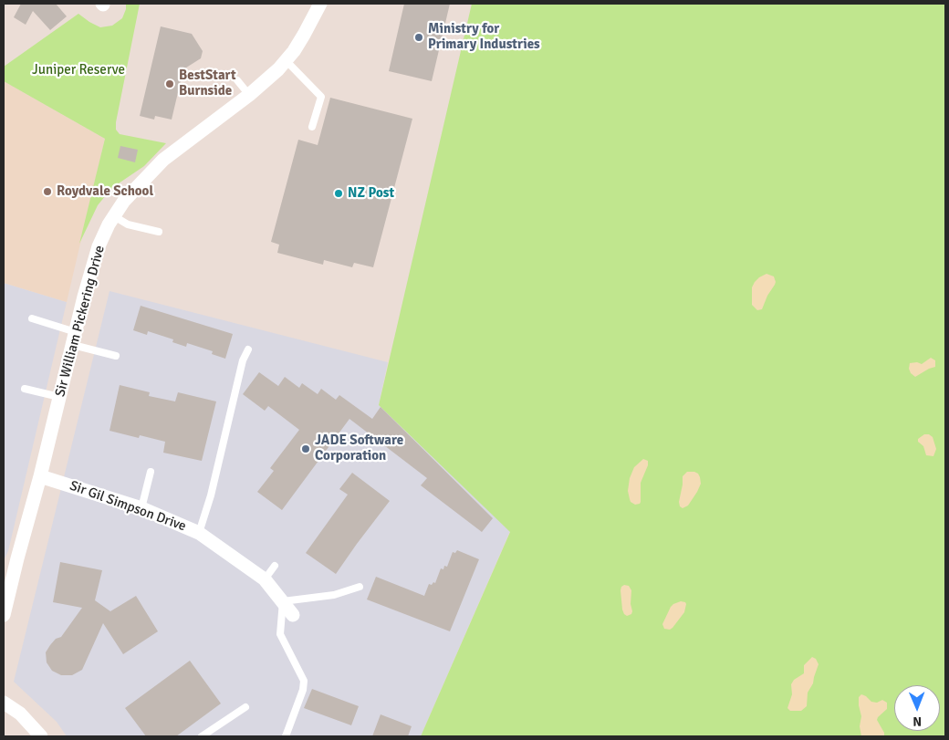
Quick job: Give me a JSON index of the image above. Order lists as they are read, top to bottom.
{
  "streets": {
    "street": ["Sir William Pickering Drive", "Sir Gil Simpson Drive"]
  },
  "crossings": [
    ["Sir William Pickering Drive", "Sir Gil Simpson Drive"]
  ],
  "parks": ["Juniper Reserve"],
  "places": [
    "Ministry for Primary Industries",
    "BestStart Burnside",
    "Roydvale School",
    "NZ Post",
    "JADE Software Corporation"
  ],
  "north": "bottom"
}
